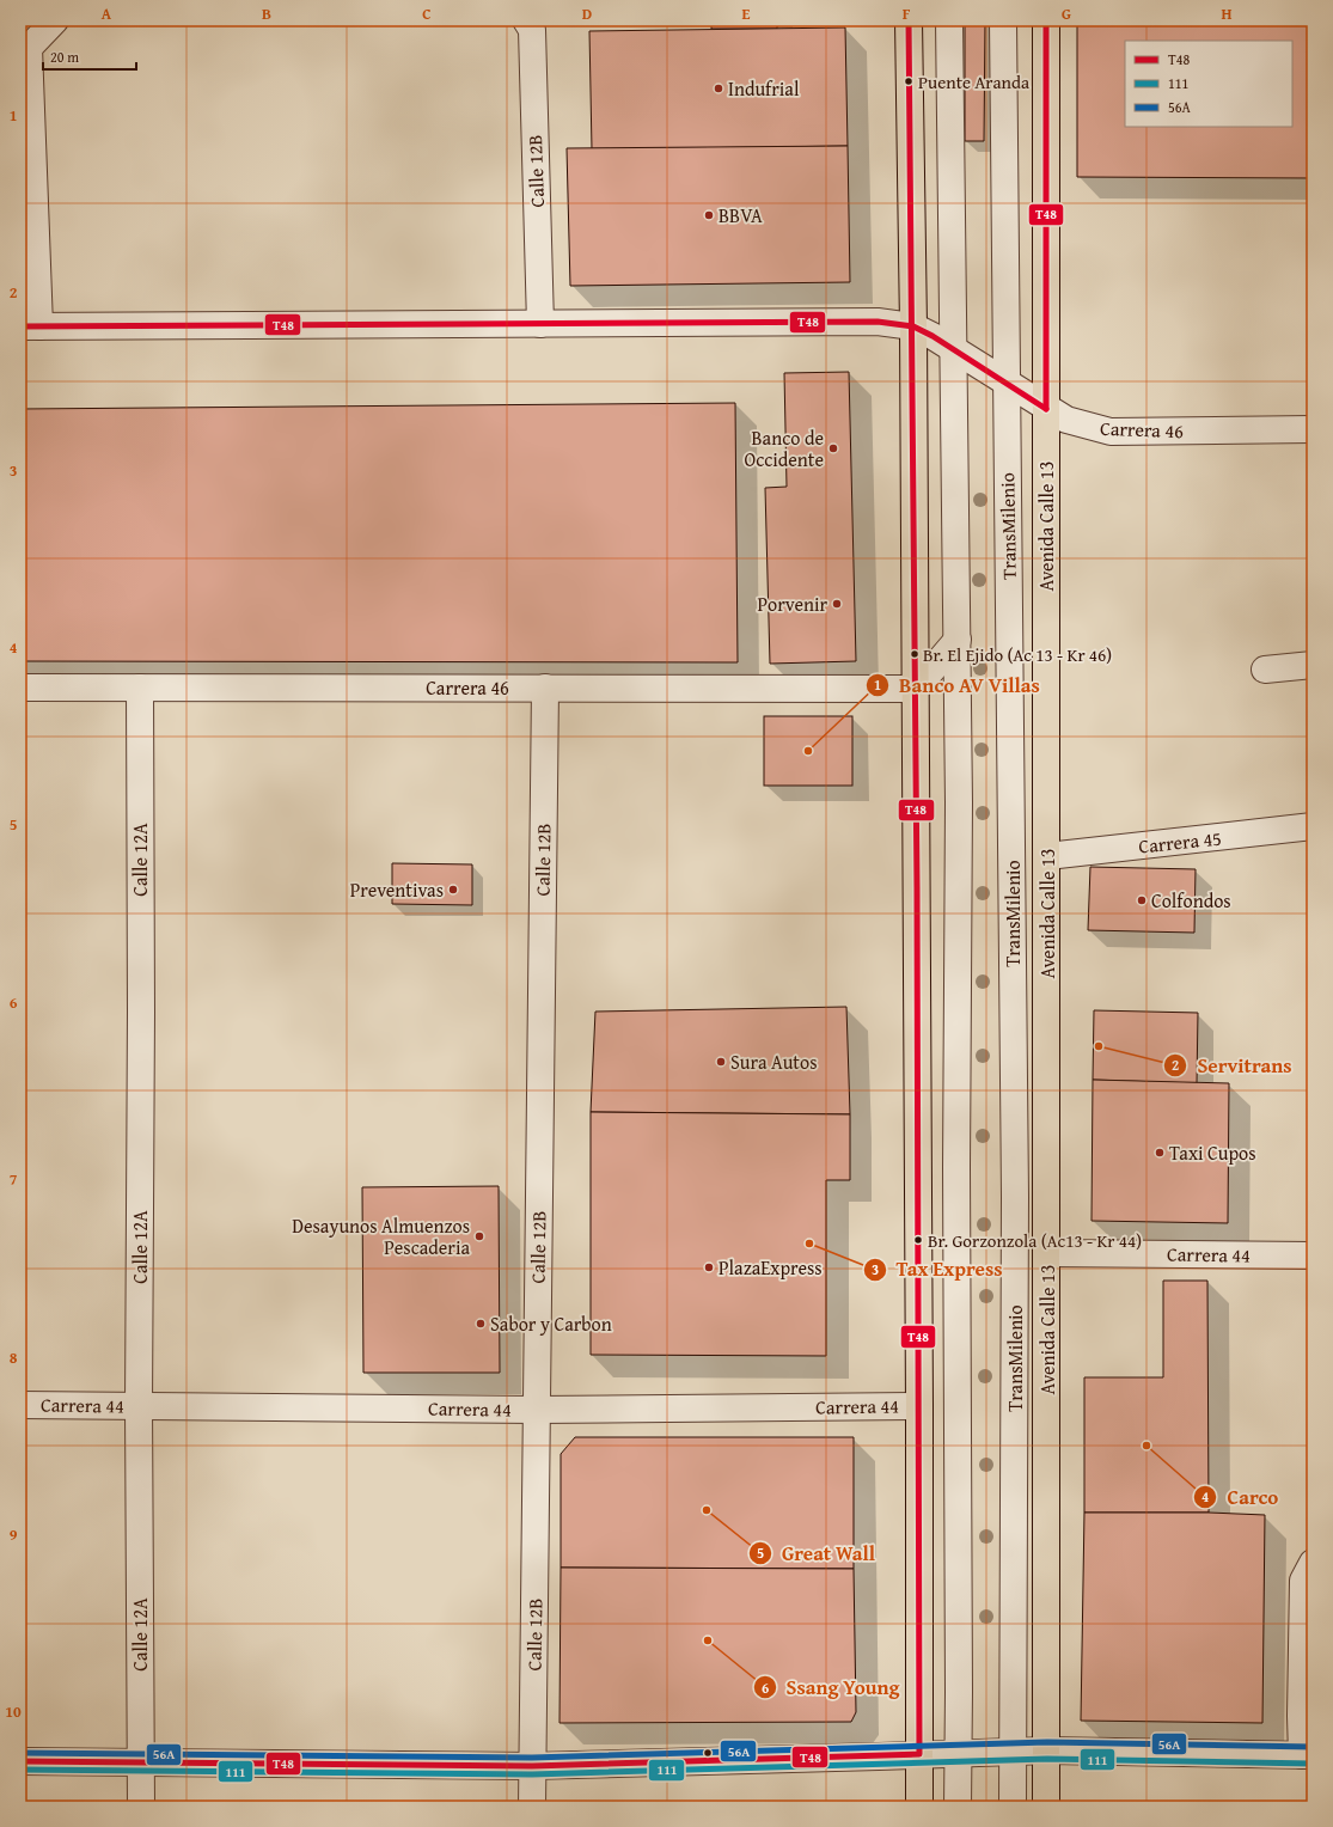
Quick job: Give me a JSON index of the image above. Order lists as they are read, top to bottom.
{
  "streets": {
    "main road": ["Avenida Calle 13"],
    "street": [
      "Calle 12B",
      "Carrera 46",
      "TransMilenio",
      "Carrera 45",
      "Calle 12A",
      "Carrera 44"
    ]
  },
  "crossings": [
    ["Calle 12B", "Carrera 46"],
    ["Calle 12B", "Carrera 44"],
    ["Carrera 46", "TransMilenio"],
    ["Carrera 46", "Avenida Calle 13"],
    ["Carrera 46", "Calle 12A"],
    ["Avenida Calle 13", "Carrera 45"],
    ["Avenida Calle 13", "Carrera 44"],
    ["Calle 12A", "Carrera 44"]
  ],
  "places": [
    "Puente Aranda",
    "Indufrial",
    "BBVA",
    "Banco de Occidente",
    "Porvenir",
    "Br. El Ejido (Ac 13 - Kr 46)",
    "Banco AV Villas",
    "Preventivas",
    "Colfondos",
    "Servitrans",
    "Sura Autos",
    "Taxi Cupos",
    "Desayunos Almuenzos Pescaderia",
    "Br. Gorzonzola (Ac13 - Kr 44)",
    "Tax Express",
    "PlazaExpress",
    "Sabor y Carbon",
    "Carco",
    "Great Wall",
    "Ssang Young"
  ],
  "lines": ["transit line T48", "transit line 56A", "transit line 111"],
  "legend": ["T48", "111", "56A"],
  "scale_bar": "20 m",
  "grid": {
    "columns": [
      "A",
      "B",
      "C",
      "D",
      "E",
      "F",
      "G",
      "H"
    ],
    "rows": [
      "1",
      "2",
      "3",
      "4",
      "5",
      "6",
      "7",
      "8",
      "9",
      "10"
    ]
  }
}
